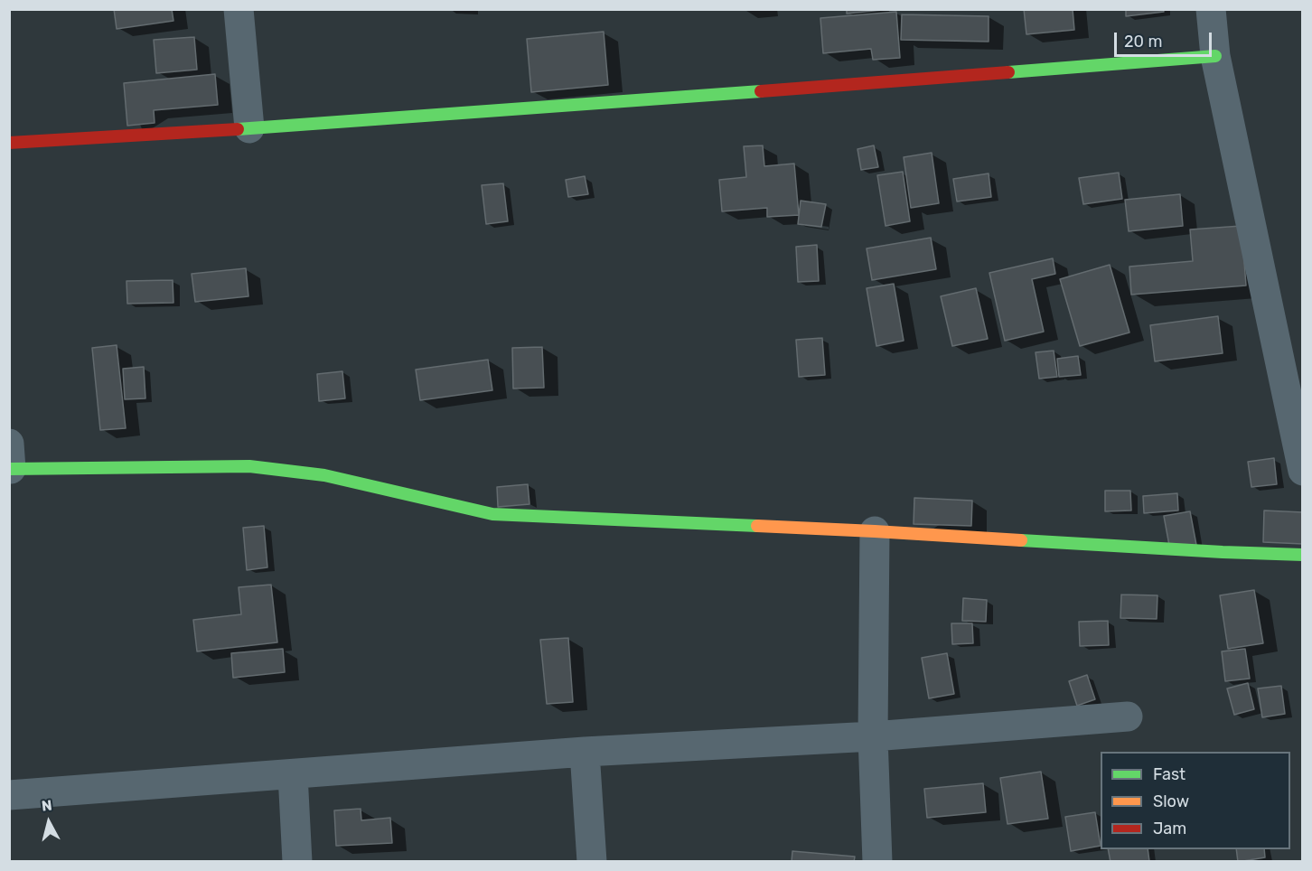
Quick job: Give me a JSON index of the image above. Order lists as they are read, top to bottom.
{
  "legend": ["Fast", "Slow", "Jam"],
  "scale_bar": "20 m",
  "north": "top"
}
